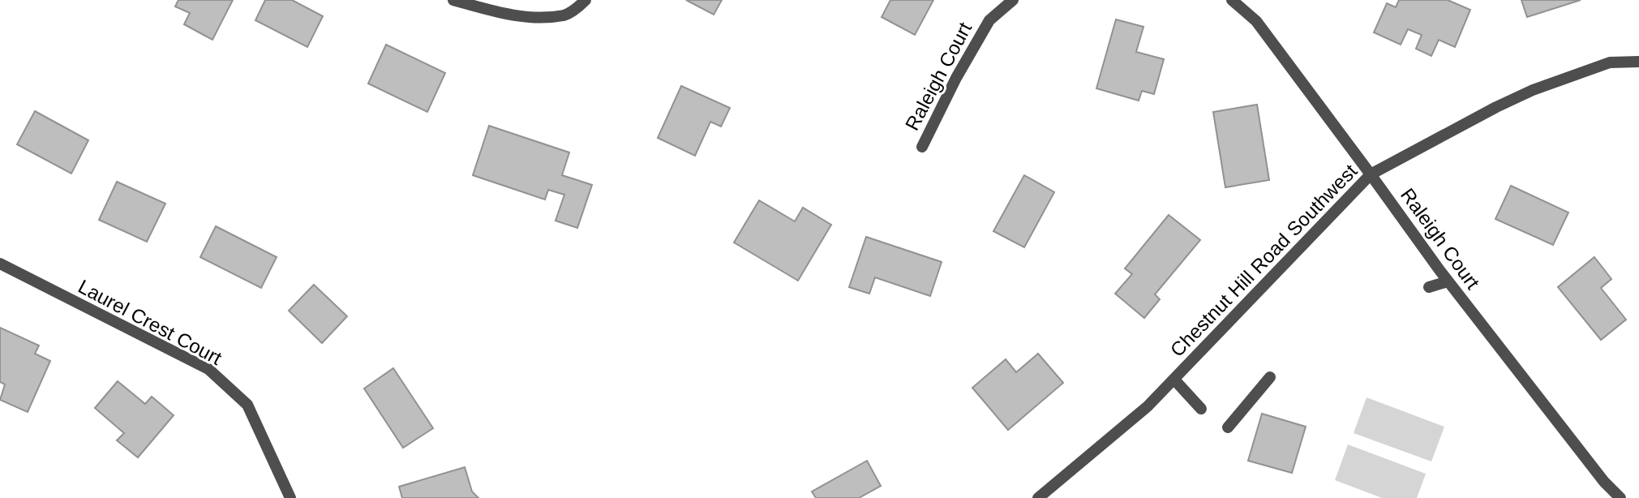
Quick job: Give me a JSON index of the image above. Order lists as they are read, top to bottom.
{
  "streets": {
    "street": ["Raleigh Court", "Chestnut Hill Road Southwest", "Laurel Crest Court"]
  },
  "crossings": [
    ["Raleigh Court", "Chestnut Hill Road Southwest"]
  ]
}
